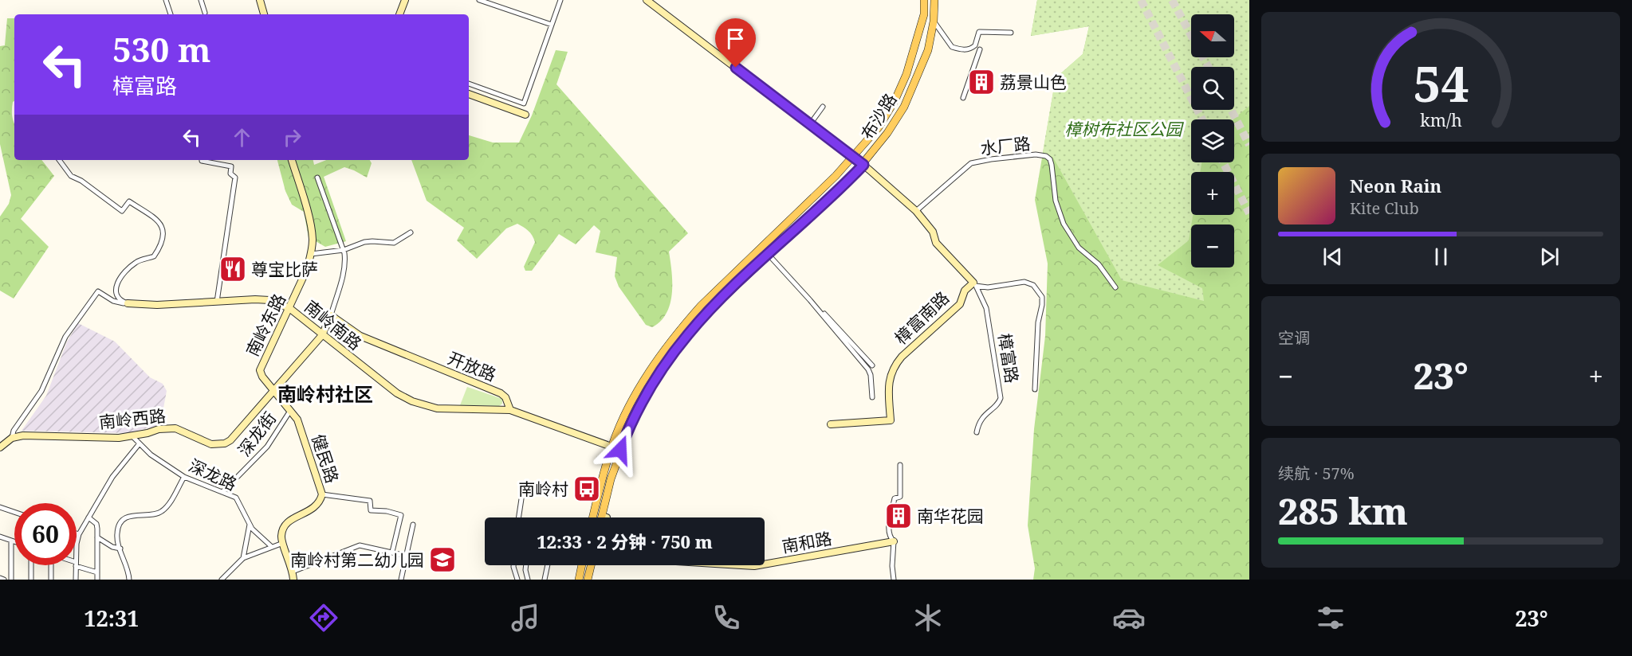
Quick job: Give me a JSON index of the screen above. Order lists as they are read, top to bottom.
{
  "streets": {
    "main road": ["布沙路"],
    "street": [
      "水厂路",
      "樟富南路",
      "南岭东路",
      "南岭南路",
      "樟富路",
      "开放路",
      "南岭西路",
      "深龙街",
      "健民路",
      "深龙路",
      "南和路"
    ]
  },
  "crossings": [
    ["樟富南路", "樟富路"],
    ["南岭东路", "南岭南路"],
    ["南岭东路", "南岭西路"],
    ["南岭东路", "健民路"],
    ["南岭南路", "开放路"],
    ["南岭南路", "南岭西路"],
    ["南岭西路", "健民路"],
    ["南岭西路", "深龙路"],
    ["深龙街", "健民路"],
    ["深龙街", "深龙路"]
  ],
  "districts": ["南岭村社区"],
  "parks": ["樟树布社区公园"],
  "places": {
    "building": ["荔景山色", "南华花园"],
    "restaurant": ["尊宝比萨"],
    "bus stop": ["南岭村"],
    "school or university": ["南岭村第二幼儿园"]
  },
  "north": "left",
  "page": {
    "map_buttons": ["+", "−"],
    "turn": ["530 m", "樟富路"],
    "song": ["Neon Rain", "Kite Club"],
    "tile": [
      "空调",
      ["续航 · 57%", "285 km"]
    ],
    "heat": ["−", "23°", "+"],
    "limit": "60",
    "trip": "12:33 · 2 分钟 · 750 m",
    "tabs": ["12:31", "23°"],
    "gauge": ["54", "km/h"]
  }
}
